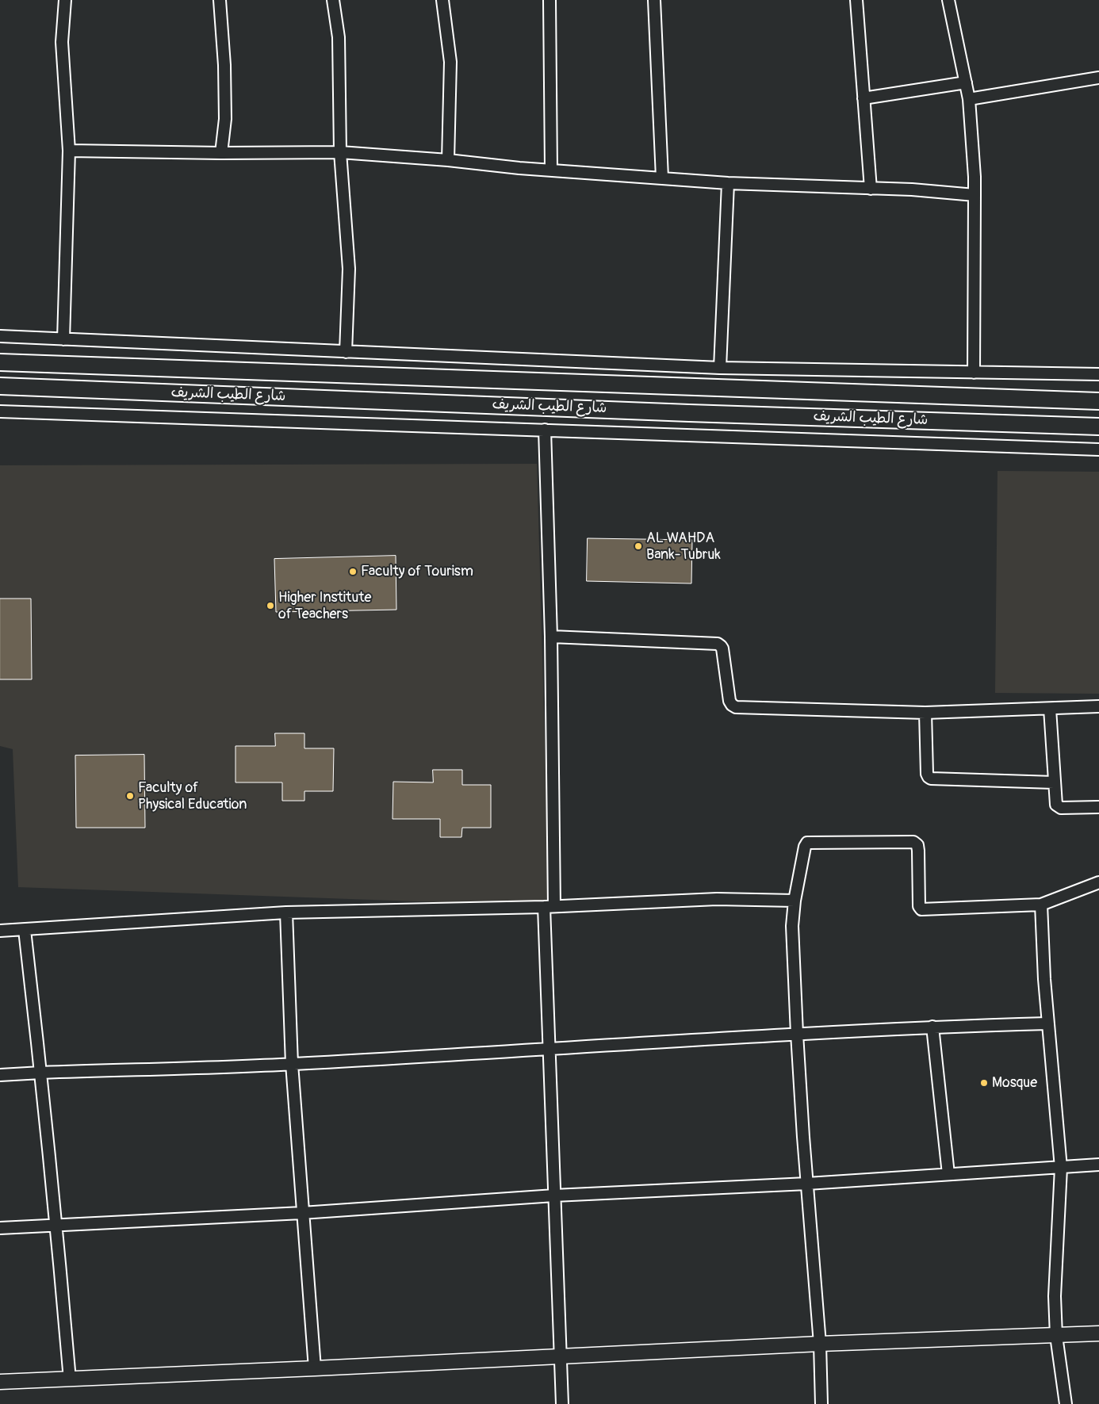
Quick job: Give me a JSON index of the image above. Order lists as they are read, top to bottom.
{
  "streets": {
    "main road": ["شارع الطيب الشريف"]
  },
  "places": [
    "AL WAHDA Bank-Tubruk",
    "Faculty of Tourism",
    "Higher Institute of Teachers",
    "Faculty of Physical Education",
    "Mosque"
  ]
}
